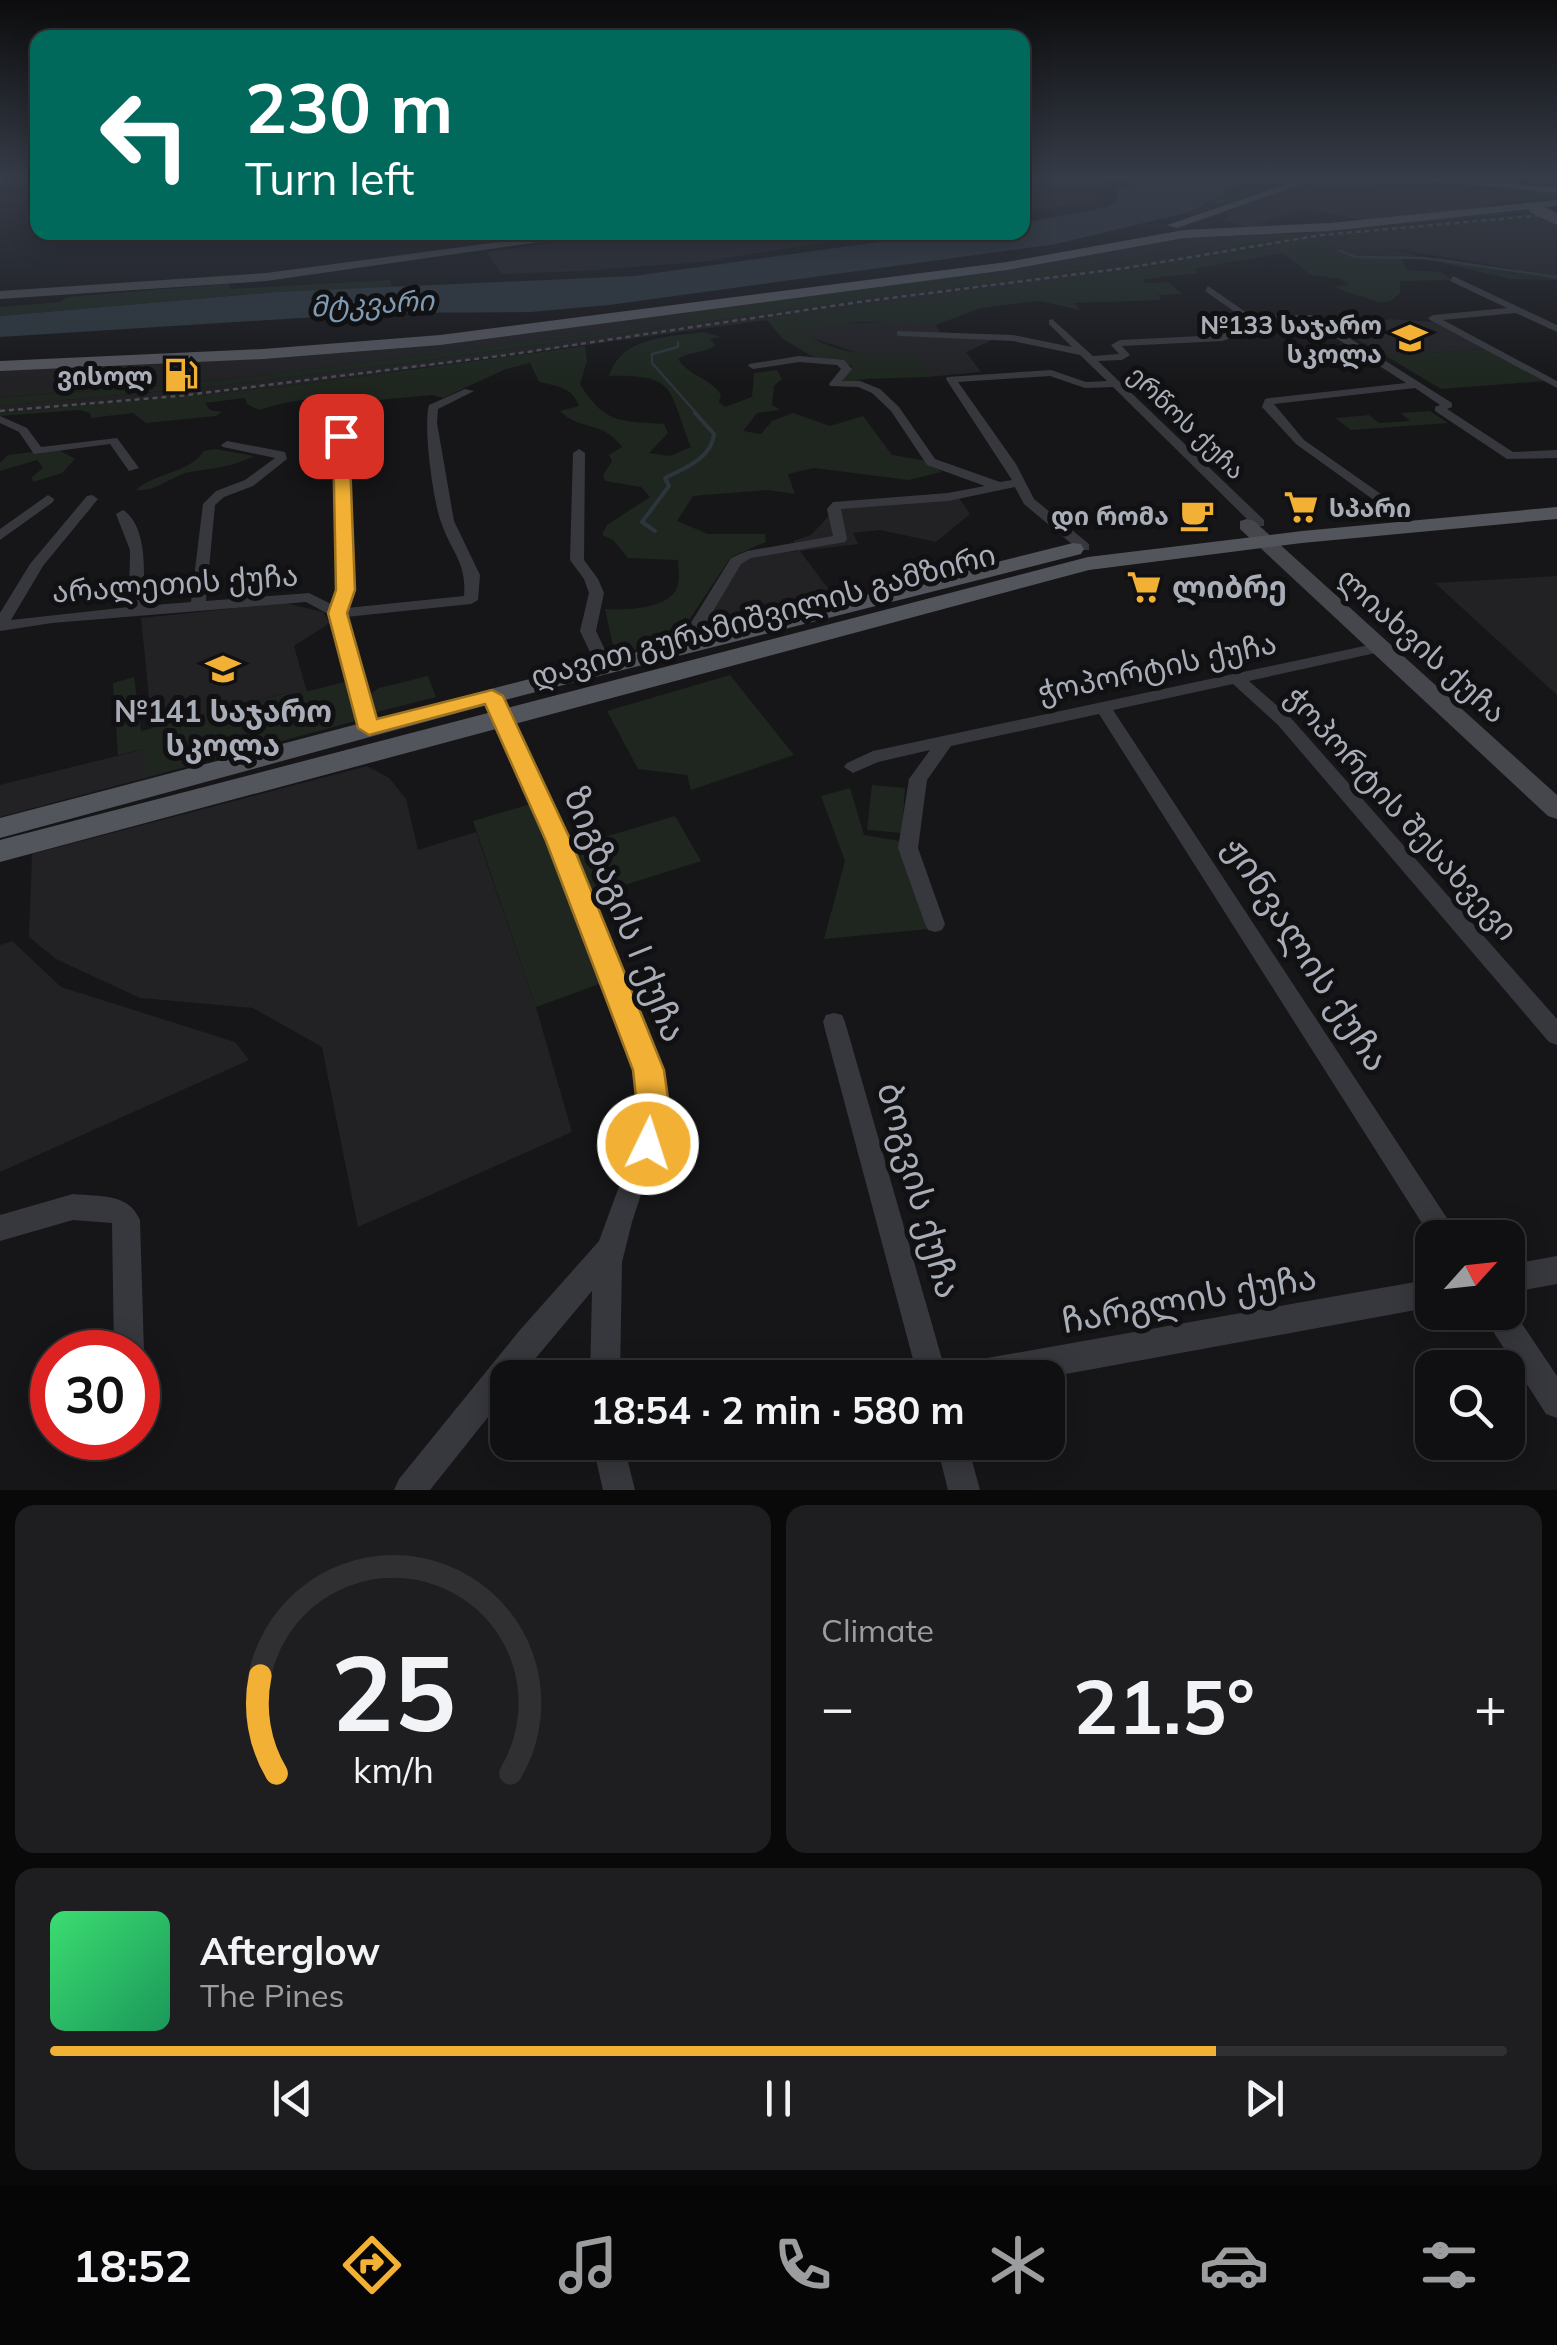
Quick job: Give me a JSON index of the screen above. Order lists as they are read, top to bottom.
{
  "streets": {
    "main road": ["დავით გურამიშვილის გამზირი", "ლიახვის ქუჩა"],
    "street": [
      "ერწოს ქუჩა",
      "არალეთის ქუჩა",
      "ჭოპორტის ქუჩა",
      "ჭოპორტის შესახვევი",
      "ზიგზაგის I ქუჩა",
      "ჟინვალის ქუჩა",
      "ბოგვის ქუჩა",
      "ჩარგლის ქუჩა"
    ]
  },
  "crossings": [
    ["ერწოს ქუჩა", "დავით გურამიშვილის გამზირი"],
    ["ერწოს ქუჩა", "ლიახვის ქუჩა"],
    ["დავით გურამიშვილის გამზირი", "ლიახვის ქუჩა"],
    ["დავით გურამიშვილის გამზირი", "ზიგზაგის I ქუჩა"],
    ["ლიახვის ქუჩა", "ჭოპორტის ქუჩა"],
    ["ჭოპორტის ქუჩა", "ჭოპორტის შესახვევი"],
    ["ჭოპორტის ქუჩა", "ჟინვალის ქუჩა"]
  ],
  "water": ["მტკვარი"],
  "places": {
    "school or university": ["№133 საჯარო სკოლა", "№141 საჯარო სკოლა"],
    "fuel station": ["ვისოლ"],
    "supermarket": ["სპარი", "ლიბრე"],
    "cafe": ["დი რომა"]
  },
  "north": "top right",
  "page": {
    "turn": ["230 m", "Turn left"],
    "limit": "30",
    "trip": "18:54 · 2 min · 580 m",
    "tile": "Climate",
    "heat": ["−", "21.5°", "+"],
    "song": ["Afterglow", "The Pines"],
    "tabs": "18:52",
    "gauge": ["25", "km/h"]
  }
}
